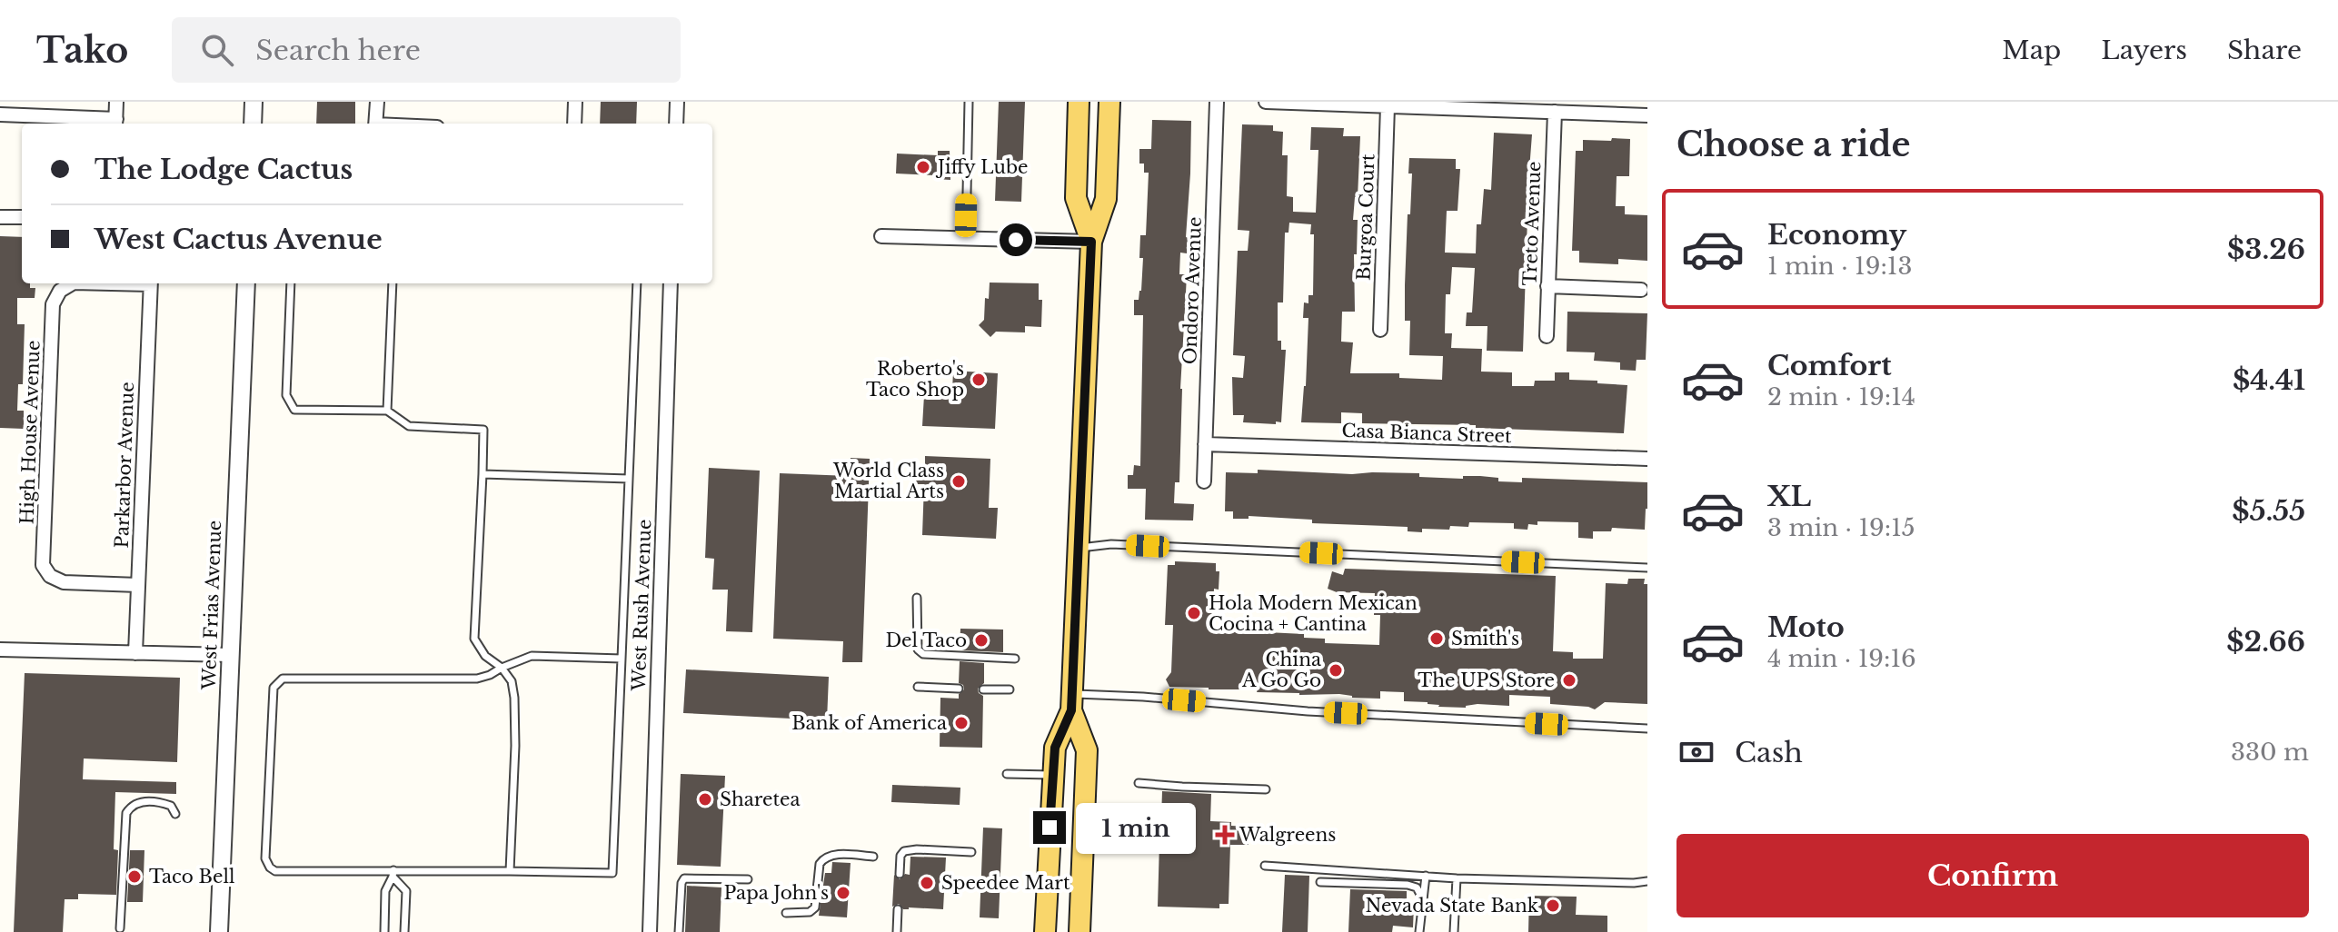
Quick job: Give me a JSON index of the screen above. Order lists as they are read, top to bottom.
{
  "streets": {
    "street": [
      "Burgoa Court",
      "Treto Avenue",
      "Ondoro Avenue",
      "High House Avenue",
      "Casa Bianca Street",
      "Parkarbor Avenue",
      "West Frias Avenue",
      "West Rush Avenue"
    ]
  },
  "crossings": [
    ["Ondoro Avenue", "Casa Bianca Street"],
    ["High House Avenue", "Parkarbor Avenue"]
  ],
  "places": {
    "other": [
      "Jiffy Lube",
      "Roberto's Taco Shop",
      "World Class Martial Arts",
      "Hola Modern Mexican Cocina + Cantina",
      "Smith's",
      "Del Taco",
      "China A Go Go",
      "The UPS Store",
      "Bank of America",
      "Sharetea",
      "Taco Bell",
      "Speedee Mart",
      "Papa John's",
      "Nevada State Bank"
    ],
    "health": ["Walgreens"]
  },
  "page": {
    "header": "Tako",
    "search": "Search here",
    "nav": ["Map", "Layers", "Share"],
    "heading": "Choose a ride",
    "banner": ["The Lodge Cactus", "West Cactus Avenue"],
    "list": [
      {
        "name": "Economy",
        "note": "1 min · 19:13",
        "value": "$3.26"
      },
      {
        "name": "Comfort",
        "note": "2 min · 19:14",
        "value": "$4.41"
      },
      {
        "name": "XL",
        "note": "3 min · 19:15",
        "value": "$5.55"
      },
      {
        "name": "Moto",
        "note": "4 min · 19:16",
        "value": "$2.66"
      }
    ],
    "pay": ["Cash", "330 m"],
    "bubble": "1 min",
    "buttons": "Confirm"
  }
}
